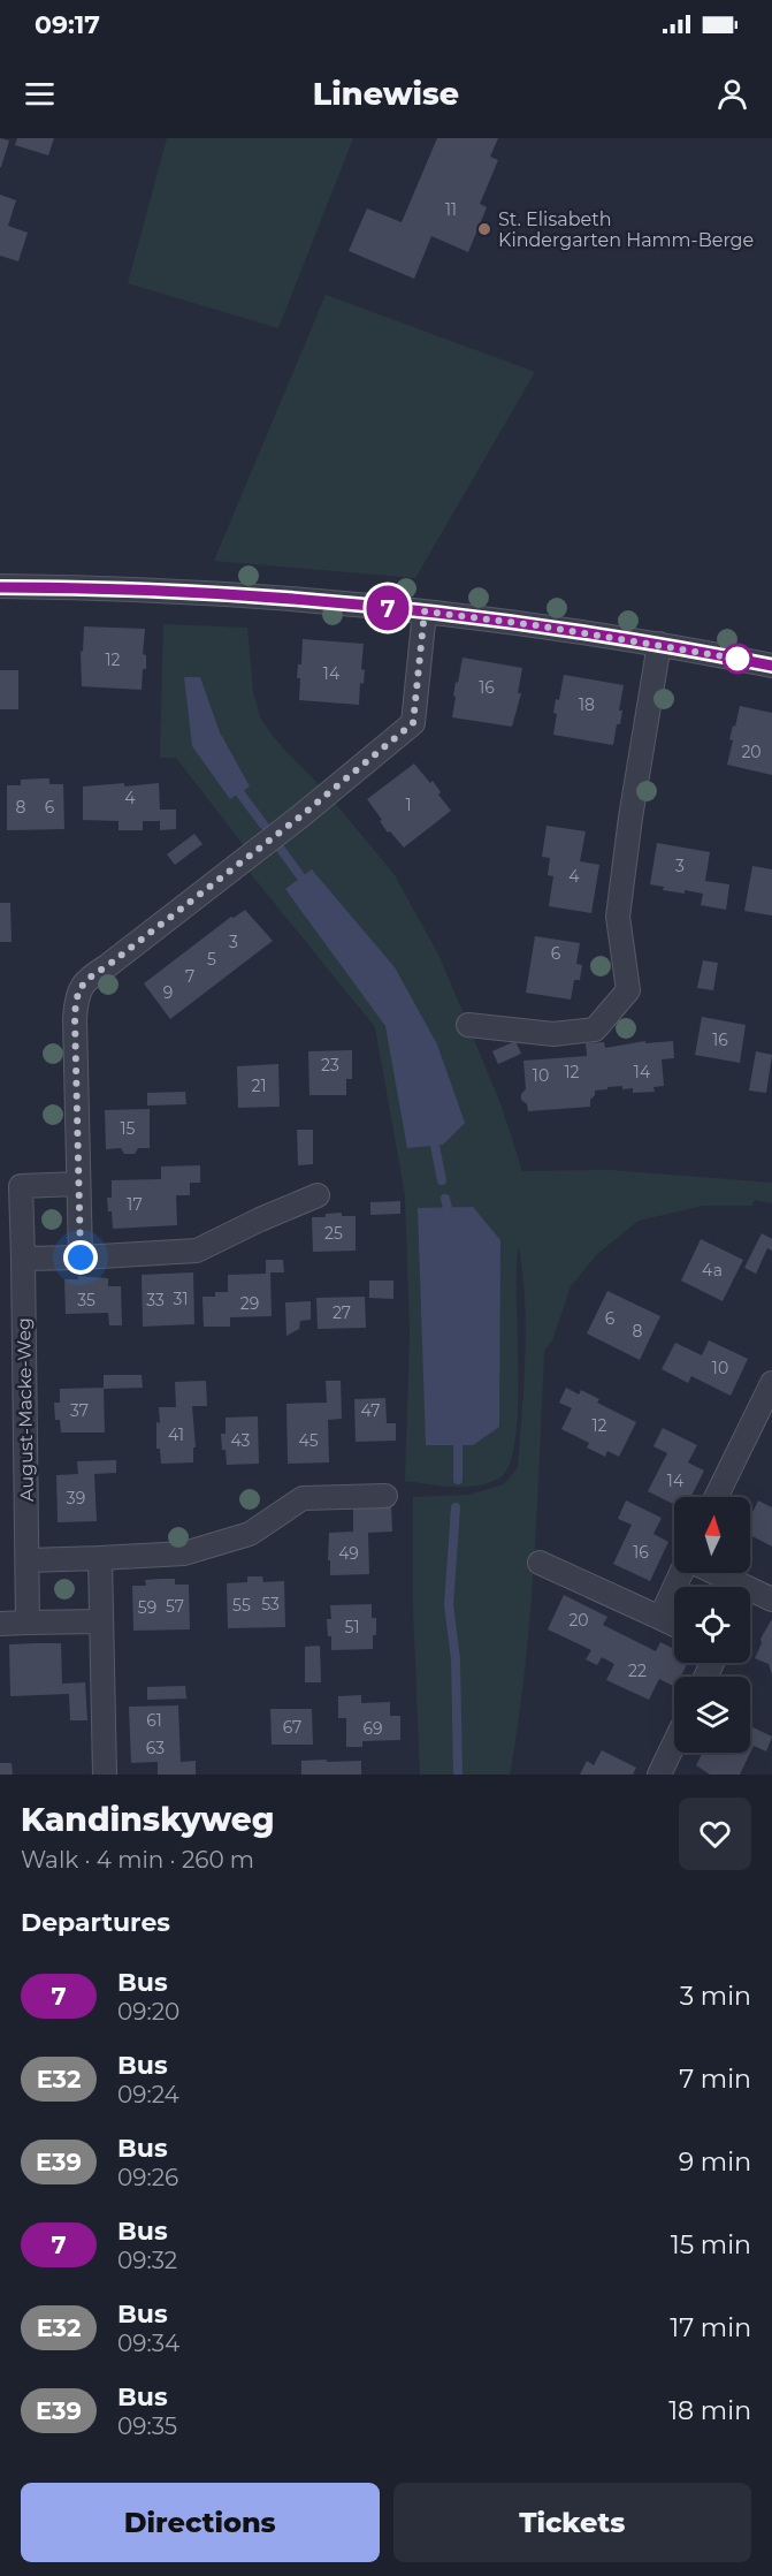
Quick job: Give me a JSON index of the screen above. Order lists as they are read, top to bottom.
{
  "streets": {
    "street": ["August-Macke-Weg"]
  },
  "places": ["St. Elisabeth Kindergarten Hamm-Berge"],
  "lines": ["bus line 7"],
  "house_numbers": [
    "11",
    "12",
    "14",
    "16",
    "18",
    "20",
    "4",
    "1",
    "8",
    "6",
    "3",
    "4",
    "3",
    "6",
    "5",
    "7",
    "9",
    "16",
    "23",
    "12",
    "14",
    "10",
    "21",
    "15",
    "17",
    "25",
    "4a",
    "31",
    "35",
    "33",
    "29",
    "27",
    "6",
    "8",
    "10",
    "37",
    "47",
    "12",
    "41",
    "43",
    "45",
    "14",
    "39",
    "16",
    "49",
    "53",
    "55",
    "57",
    "59",
    "20",
    "51",
    "22",
    "61",
    "67",
    "69",
    "63"
  ],
  "north": "top",
  "page": {
    "status": "09:17",
    "header": "Linewise",
    "on_map": "7",
    "heading": [
      ["Kandinskyweg", "Walk · 4 min · 260 m"],
      "Departures"
    ],
    "list": [
      {
        "mark": "7",
        "name": "Bus",
        "note": "09:20",
        "value": "3 min"
      },
      {
        "mark": "E32",
        "name": "Bus",
        "note": "09:24",
        "value": "7 min"
      },
      {
        "mark": "E39",
        "name": "Bus",
        "note": "09:26",
        "value": "9 min"
      },
      {
        "mark": "7",
        "name": "Bus",
        "note": "09:32",
        "value": "15 min"
      },
      {
        "mark": "E32",
        "name": "Bus",
        "note": "09:34",
        "value": "17 min"
      },
      {
        "mark": "E39",
        "name": "Bus",
        "note": "09:35",
        "value": "18 min"
      }
    ],
    "buttons": ["Directions", "Tickets"]
  }
}
